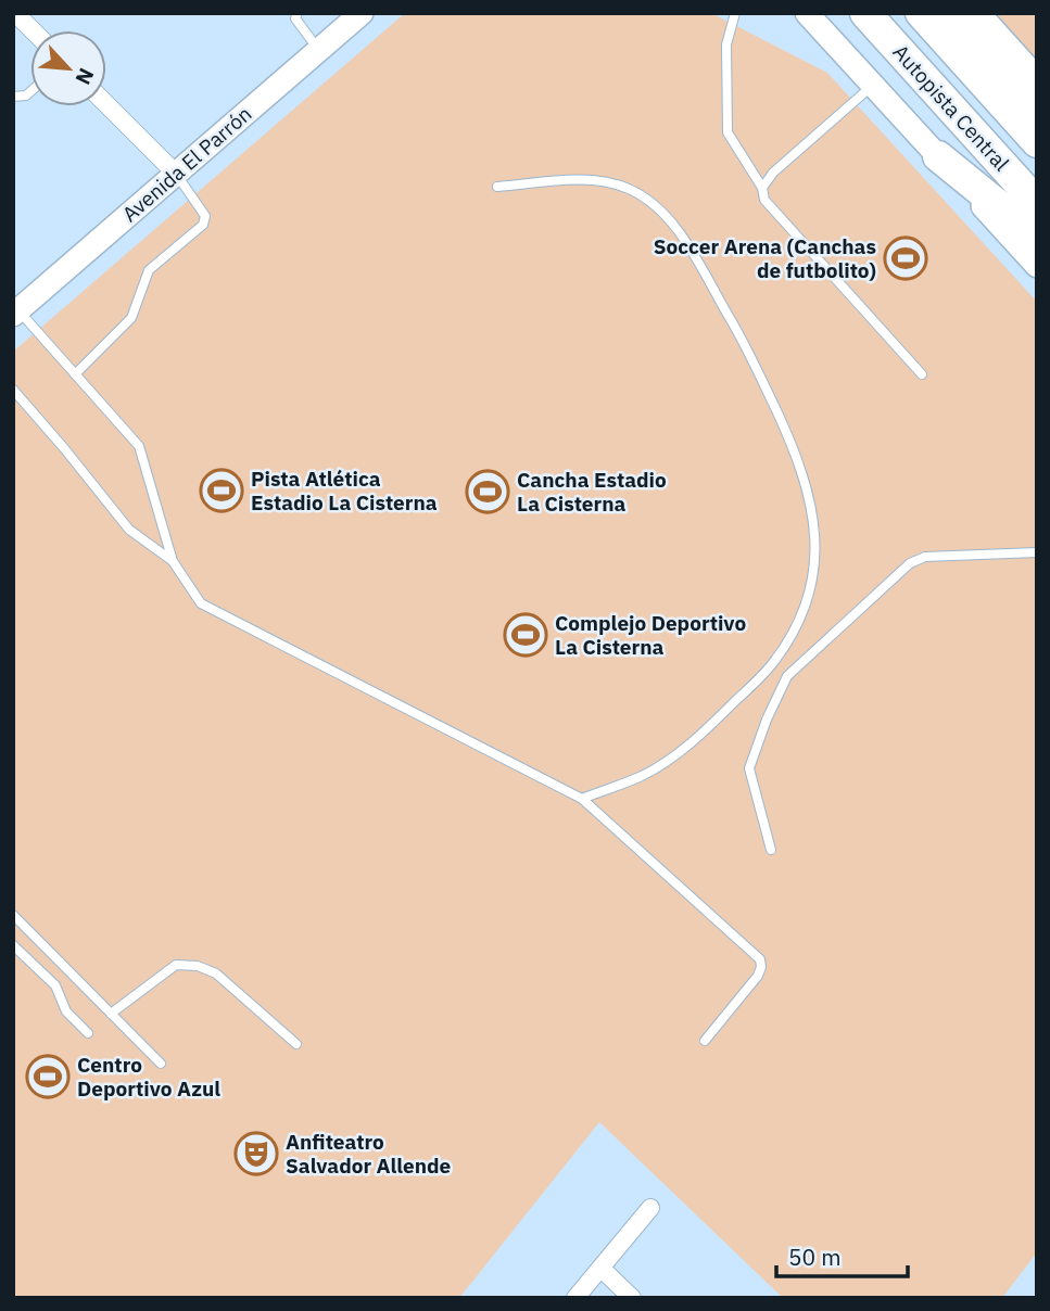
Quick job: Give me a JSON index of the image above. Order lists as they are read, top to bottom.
{
  "streets": {
    "highway": ["Autopista Central"],
    "main road": ["Avenida El Parrón"]
  },
  "places": {
    "sports": [
      "Soccer Arena (Canchas de futbolito)",
      "Pista Atlética Estadio La Cisterna",
      "Cancha Estadio La Cisterna",
      "Complejo Deportivo La Cisterna",
      "Centro Deportivo Azul"
    ],
    "theatre": ["Anfiteatro Salvador Allende"]
  },
  "scale_bar": "50 m",
  "north": "bottom right"
}
